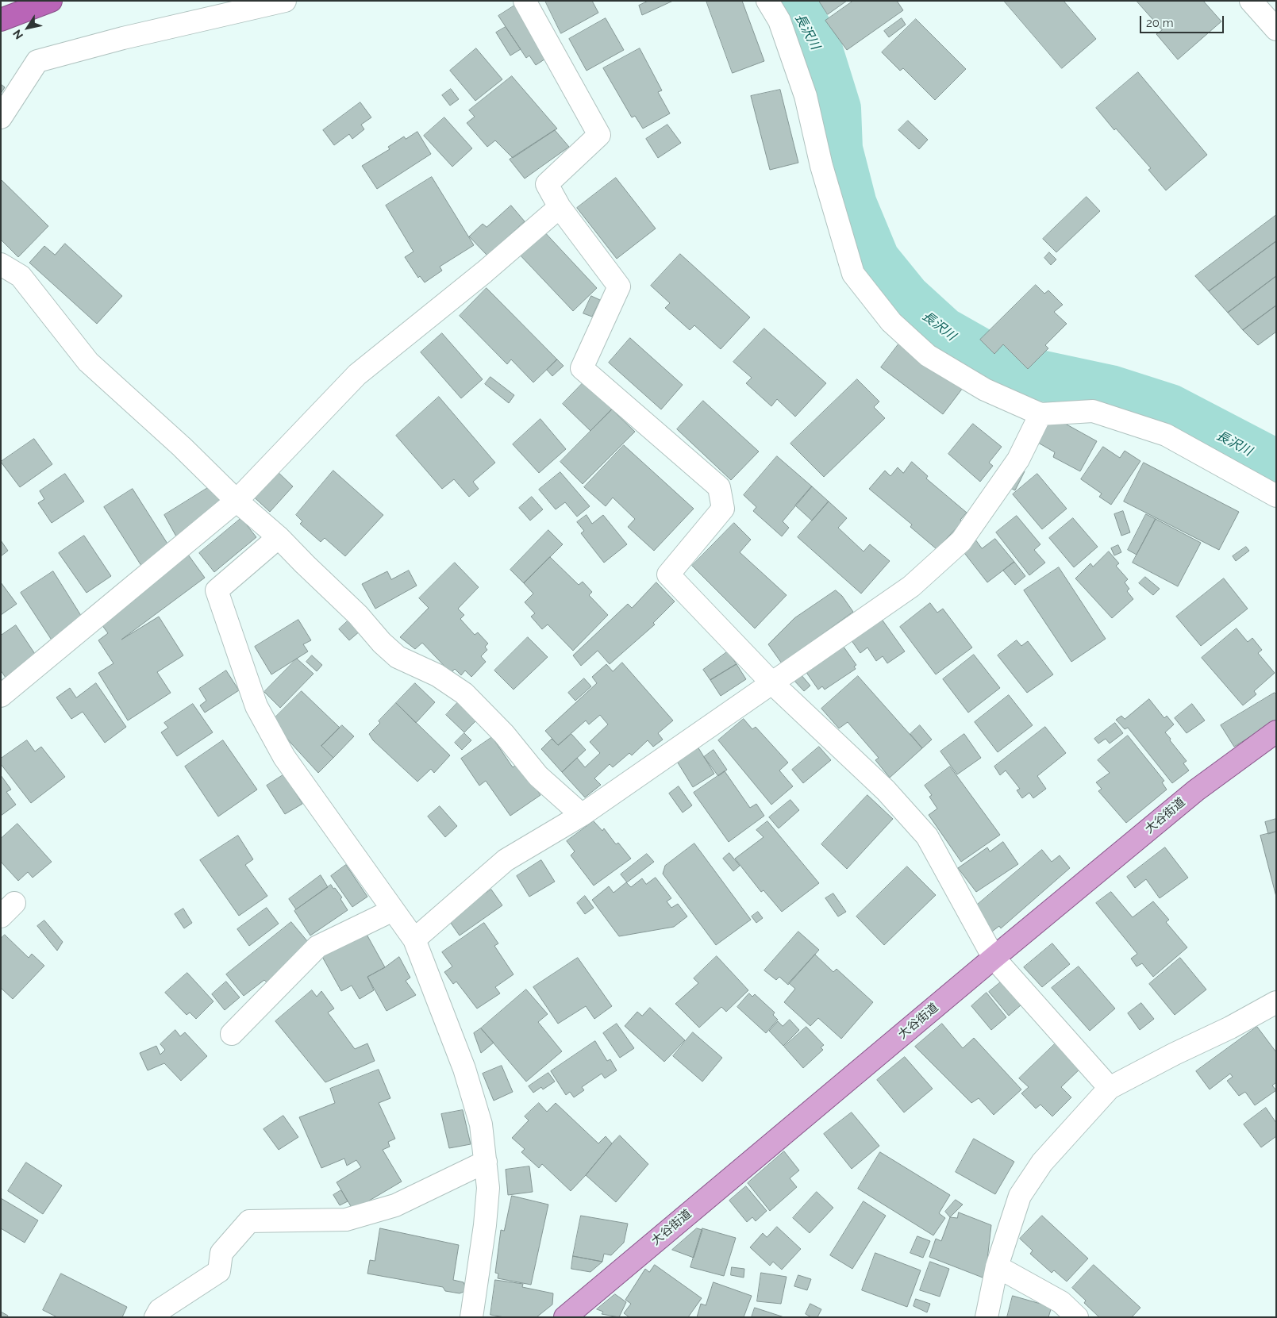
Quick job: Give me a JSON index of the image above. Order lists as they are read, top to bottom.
{
  "streets": {
    "main road": ["大谷街道"]
  },
  "water": ["長沢川"],
  "scale_bar": "20 m",
  "north": "bottom left"
}
